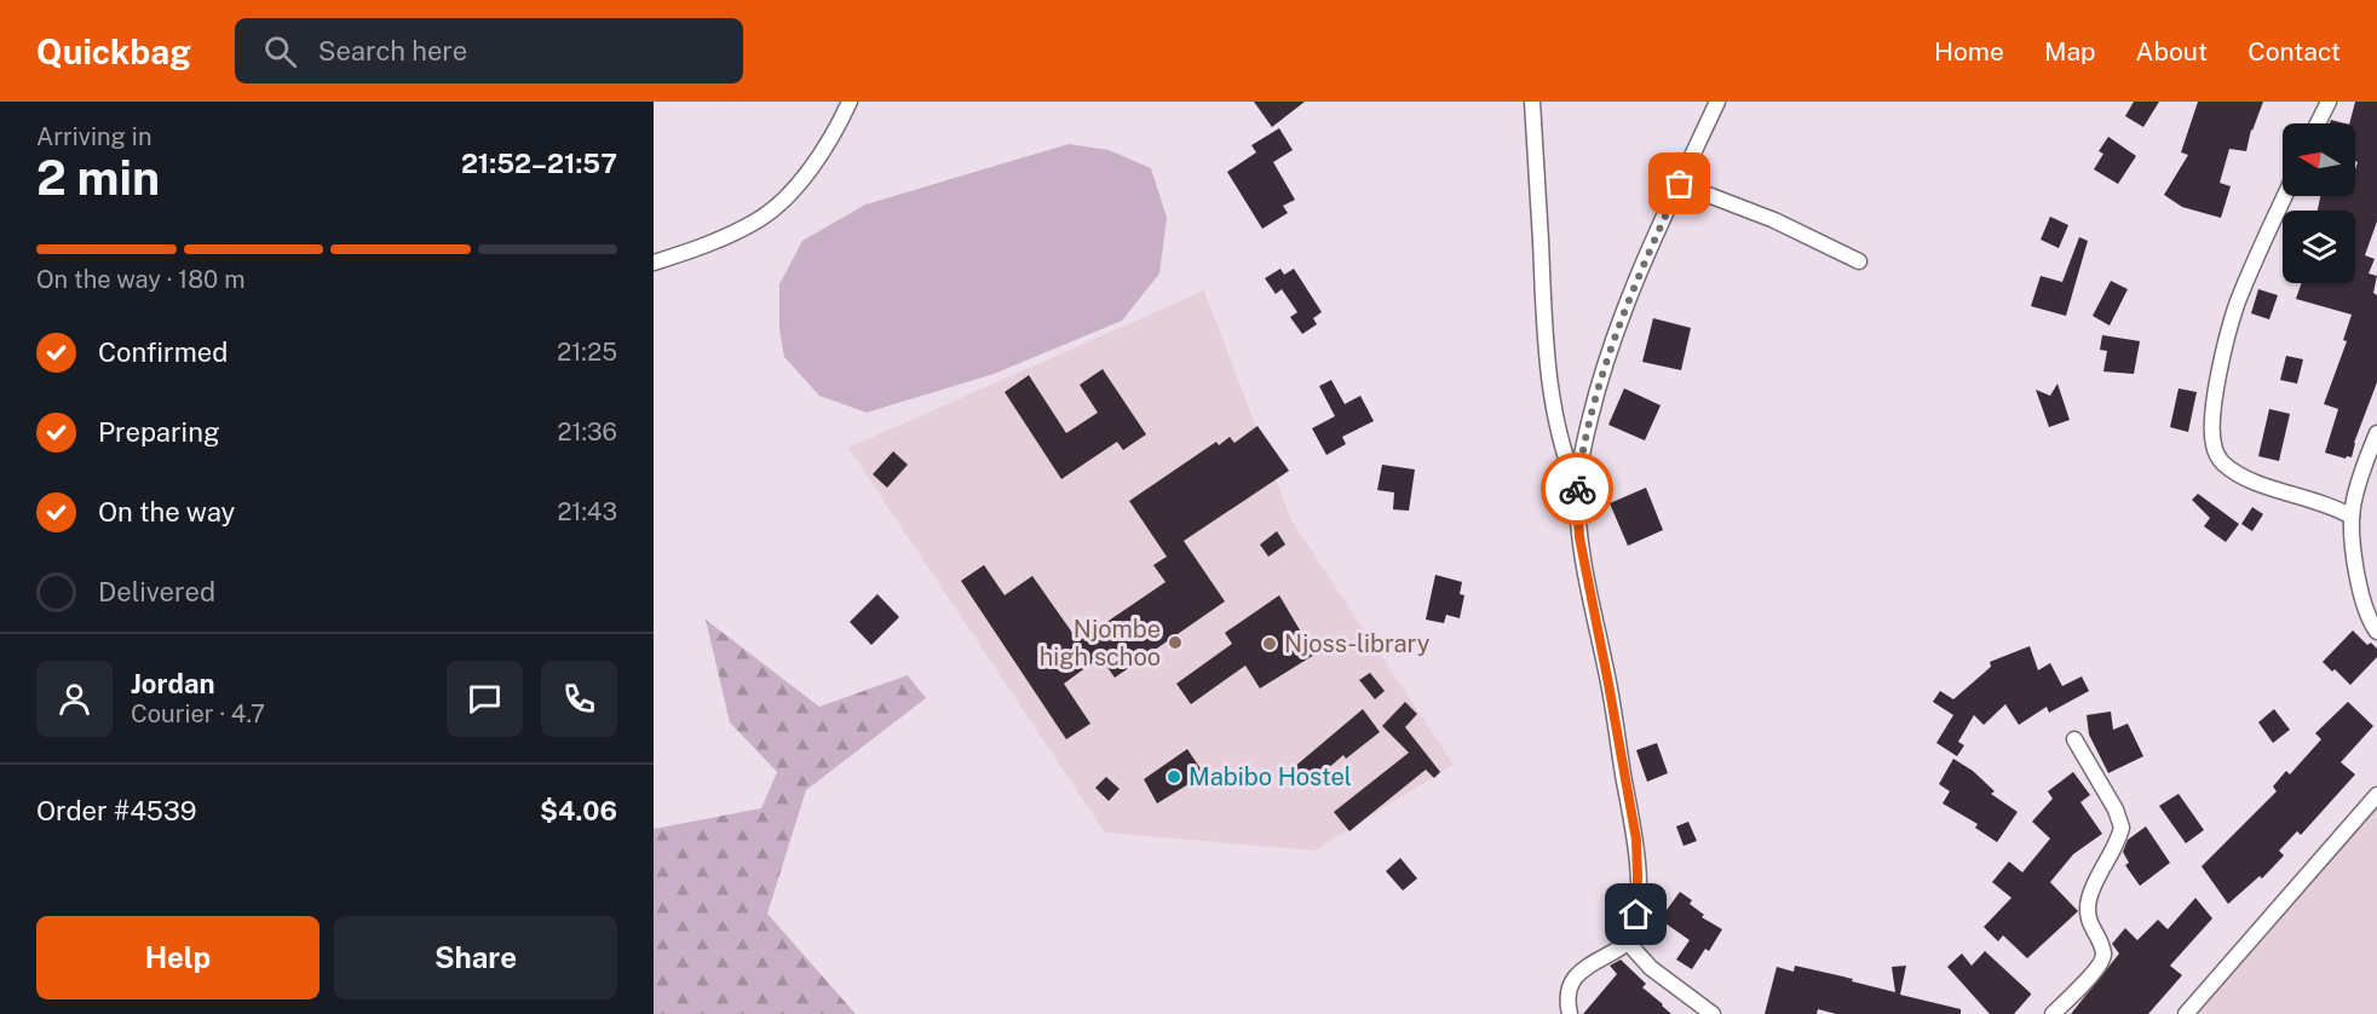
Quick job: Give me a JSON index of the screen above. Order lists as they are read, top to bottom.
{
  "places": ["Njombe high schoo", "Njoss-library", "Mabibo Hostel"],
  "north": "left",
  "page": {
    "header": "Quickbag",
    "search": "Search here",
    "nav": [
      "Home",
      "Map",
      "About",
      "Contact"
    ],
    "heading": ["2 min", "Arriving in", "21:52–21:57"],
    "panel": [
      "Jordan",
      "Courier · 4.7",
      "Order #4539",
      "$4.06"
    ],
    "bar": "On the way · 180 m",
    "list": [
      ["Confirmed", "21:25"],
      ["Preparing", "21:36"],
      ["On the way", "21:43"],
      "Delivered"
    ],
    "buttons": ["Help", "Share"]
  }
}
